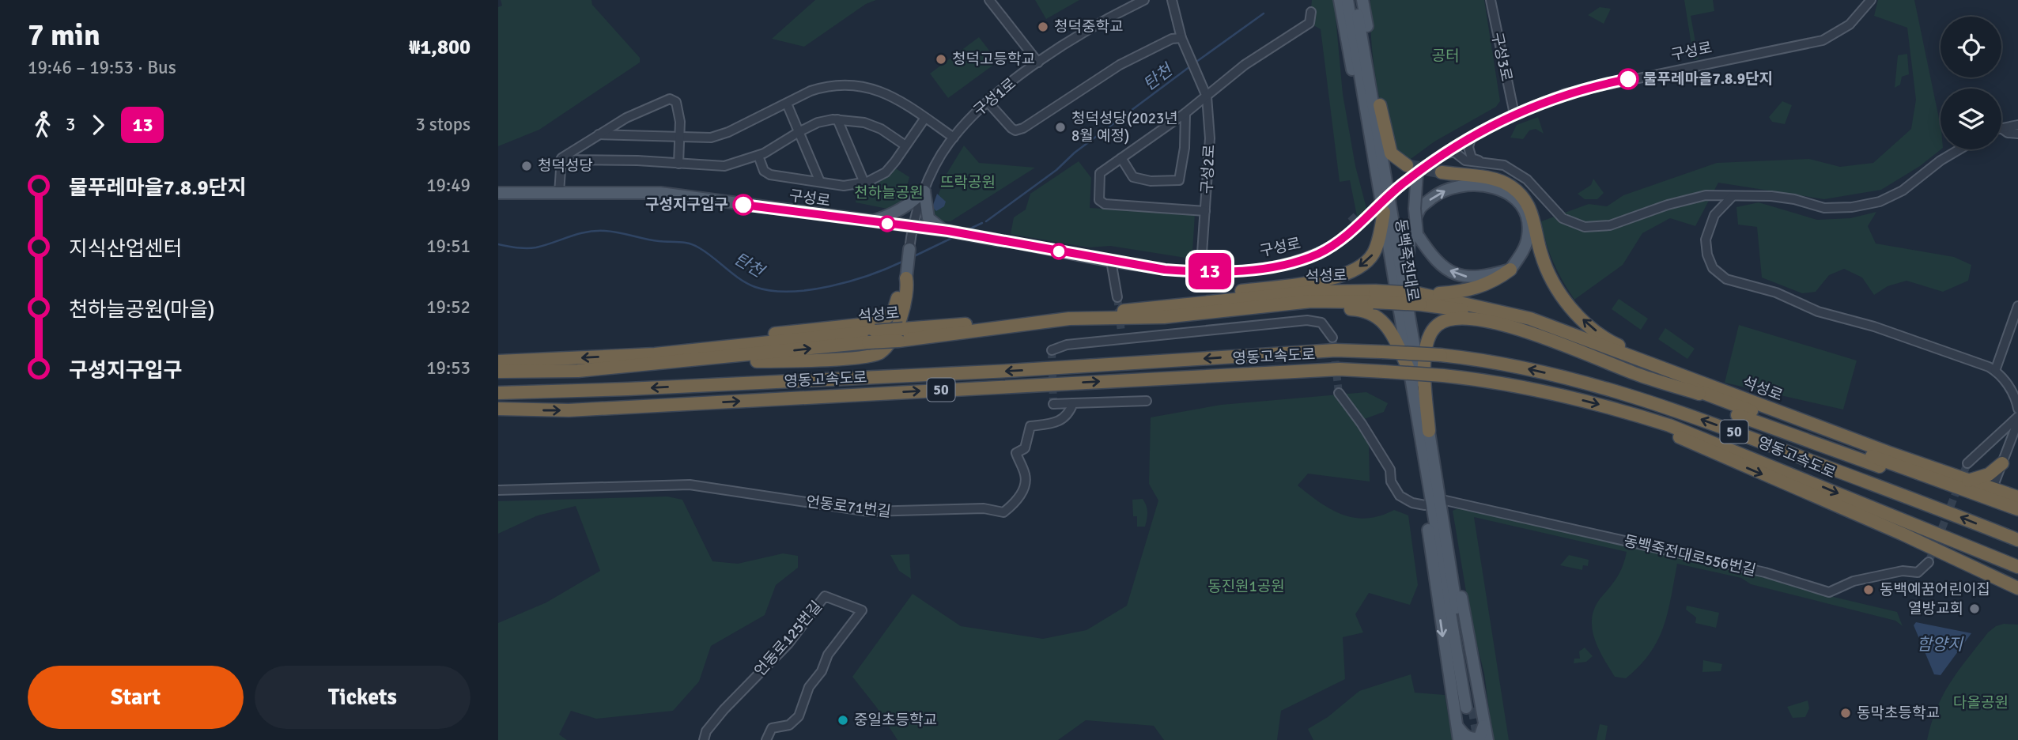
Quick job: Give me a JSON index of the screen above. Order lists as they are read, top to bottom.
{
  "streets": {
    "highway": ["석성로", "영동고속도로", "50"],
    "main road": ["구성로", "동백죽전대로"],
    "street": [
      "구성3로",
      "구성1로",
      "구성2로",
      "언동로71번길",
      "동백죽전대로556번길",
      "언동로125번길"
    ]
  },
  "crossings": [
    ["구성로", "구성3로"],
    ["구성로", "구성1로"],
    ["동백죽전대로", "동백죽전대로556번길"]
  ],
  "water": ["탄천", "함양지"],
  "parks": [
    "공터",
    "뜨락공원",
    "천하늘공원",
    "동진원1공원",
    "다올공원"
  ],
  "places": [
    "청덕중학교",
    "청덕고등학교",
    "물푸레마을7.8.9단지",
    "청덕성당(2023년 8월 예정)",
    "청덕성당",
    "구성지구입구",
    "동백예꿈어린이집",
    "열방교회",
    "동막초등학교",
    "중일초등학교"
  ],
  "lines": ["bus line 13"],
  "page": {
    "heading": ["7 min", "19:46 – 19:53 · Bus", "₩1,800"],
    "on_map": "13",
    "legs": ["3", "13", "3 stops"],
    "list": [
      {
        "name": "물푸레마을7.8.9단지",
        "value": "19:49"
      },
      {
        "name": "지식산업센터",
        "value": "19:51"
      },
      {
        "name": "천하늘공원(마을)",
        "value": "19:52"
      },
      {
        "name": "구성지구입구",
        "value": "19:53"
      }
    ],
    "buttons": ["Start", "Tickets"]
  }
}
